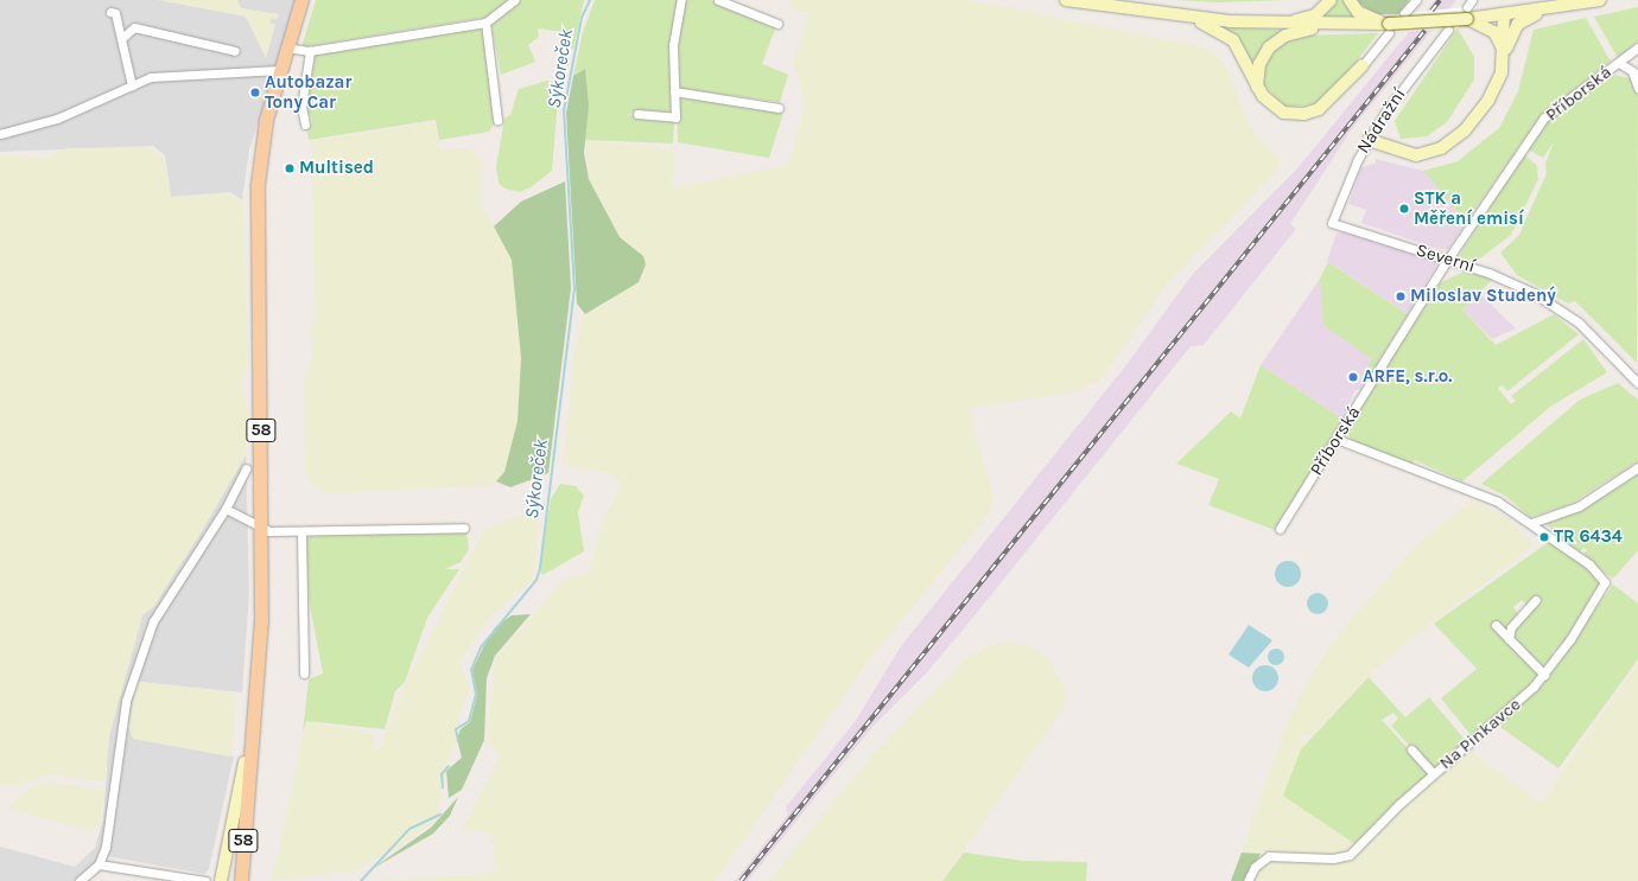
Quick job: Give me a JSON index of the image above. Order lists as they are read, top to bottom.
{
  "streets": {
    "main road": ["58"],
    "street": [
      "Příborská",
      "Nádražní",
      "Severní",
      "Na Pinkavce"
    ]
  },
  "crossings": [
    ["Příborská", "Severní"],
    ["Příborská", "Na Pinkavce"],
    ["Nádražní", "Severní"]
  ],
  "water": ["Sýkoreček"],
  "places": [
    "Autobazar Tony Car",
    "Multised",
    "STK a Měření emisí",
    "Miloslav Studený",
    "ARFE, s.r.o.",
    "TR 6434"
  ]
}
